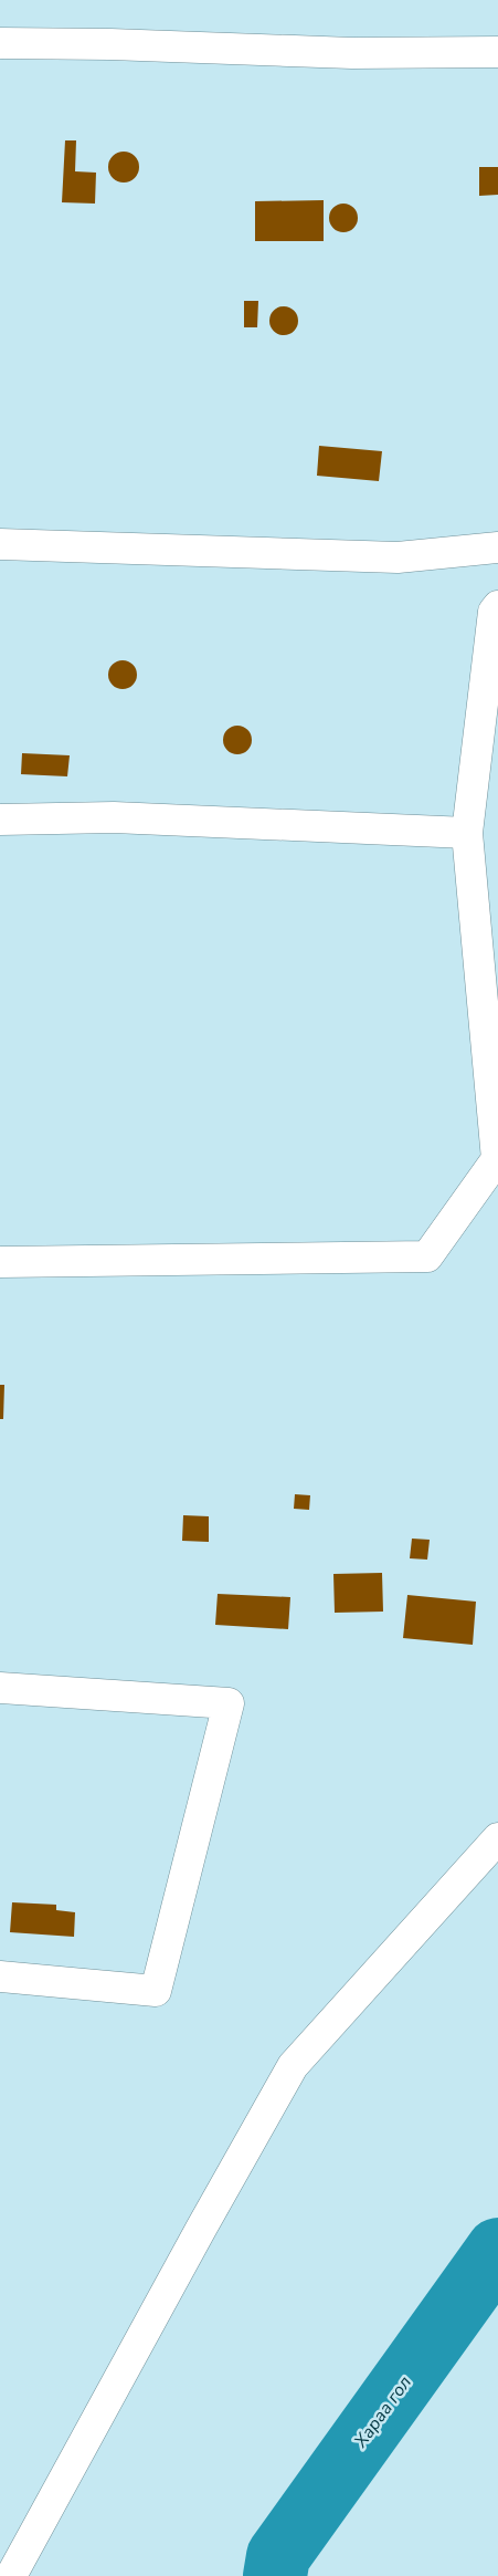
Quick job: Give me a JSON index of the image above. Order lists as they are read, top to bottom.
{
  "water": ["Хараа гол"]
}
